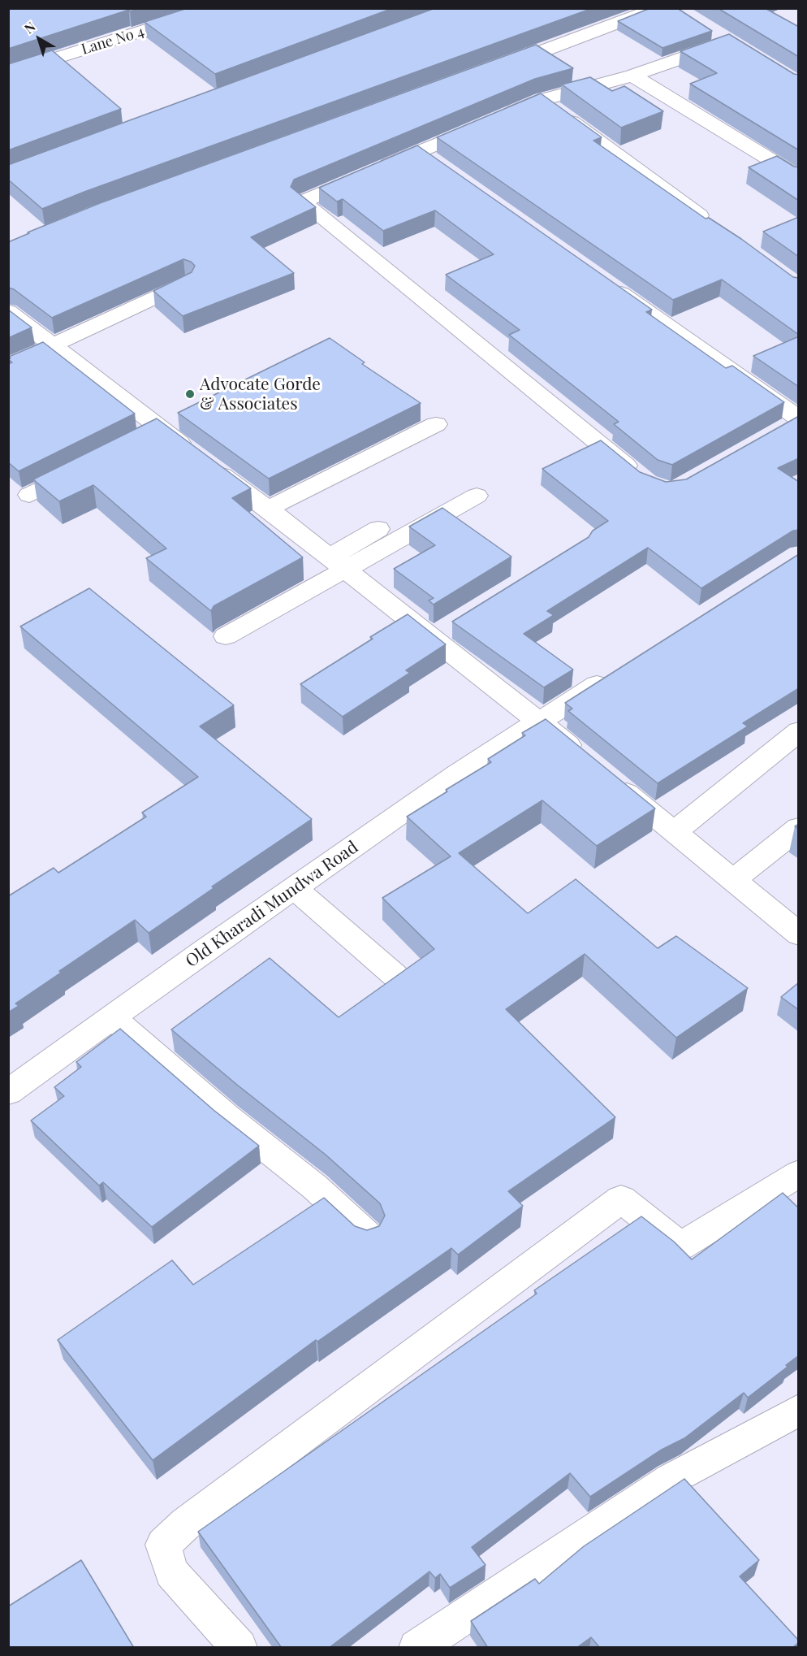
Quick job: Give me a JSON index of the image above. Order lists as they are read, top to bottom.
{
  "streets": {
    "street": ["Lane No 4", "Old Kharadi Mundwa Road"]
  },
  "places": ["Advocate Gorde & Associates"],
  "north": "top left"
}
